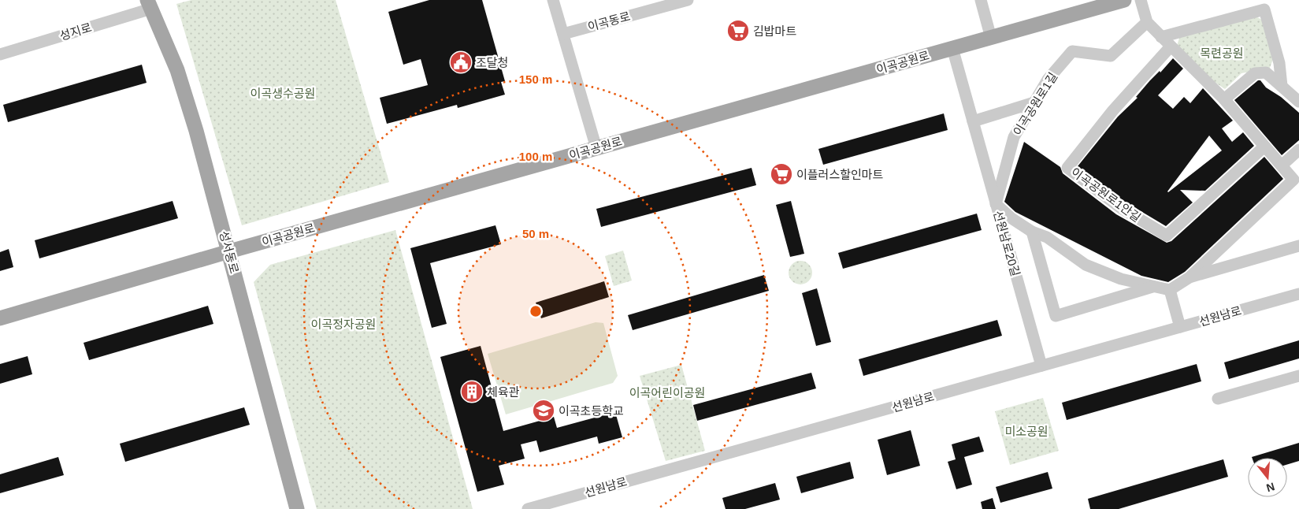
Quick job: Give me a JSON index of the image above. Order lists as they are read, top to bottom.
{
  "streets": {
    "main road": ["이곡공원로", "성서동로"],
    "street": [
      "이곡동로",
      "성지로",
      "이곡공원로1길",
      "이곡공원로1안길",
      "선원남로20길",
      "선원남로"
    ]
  },
  "crossings": [
    ["성지로", "성서동로"],
    ["이곡공원로", "선원남로20길"],
    ["이곡공원로", "성서동로"],
    ["이곡공원로1길", "선원남로20길"],
    ["선원남로20길", "선원남로"]
  ],
  "parks": [
    "목련공원",
    "이곡생수공원",
    "이곡정자공원",
    "이곡어린이공원",
    "미소공원"
  ],
  "places": {
    "supermarket": ["김밥마트", "이플러스할인마트"],
    "public building": ["조달청"],
    "building": ["체육관"],
    "school or university": ["이곡초등학교"]
  },
  "north": "bottom",
  "rings": ["150 m", "100 m", "50 m"]
}
